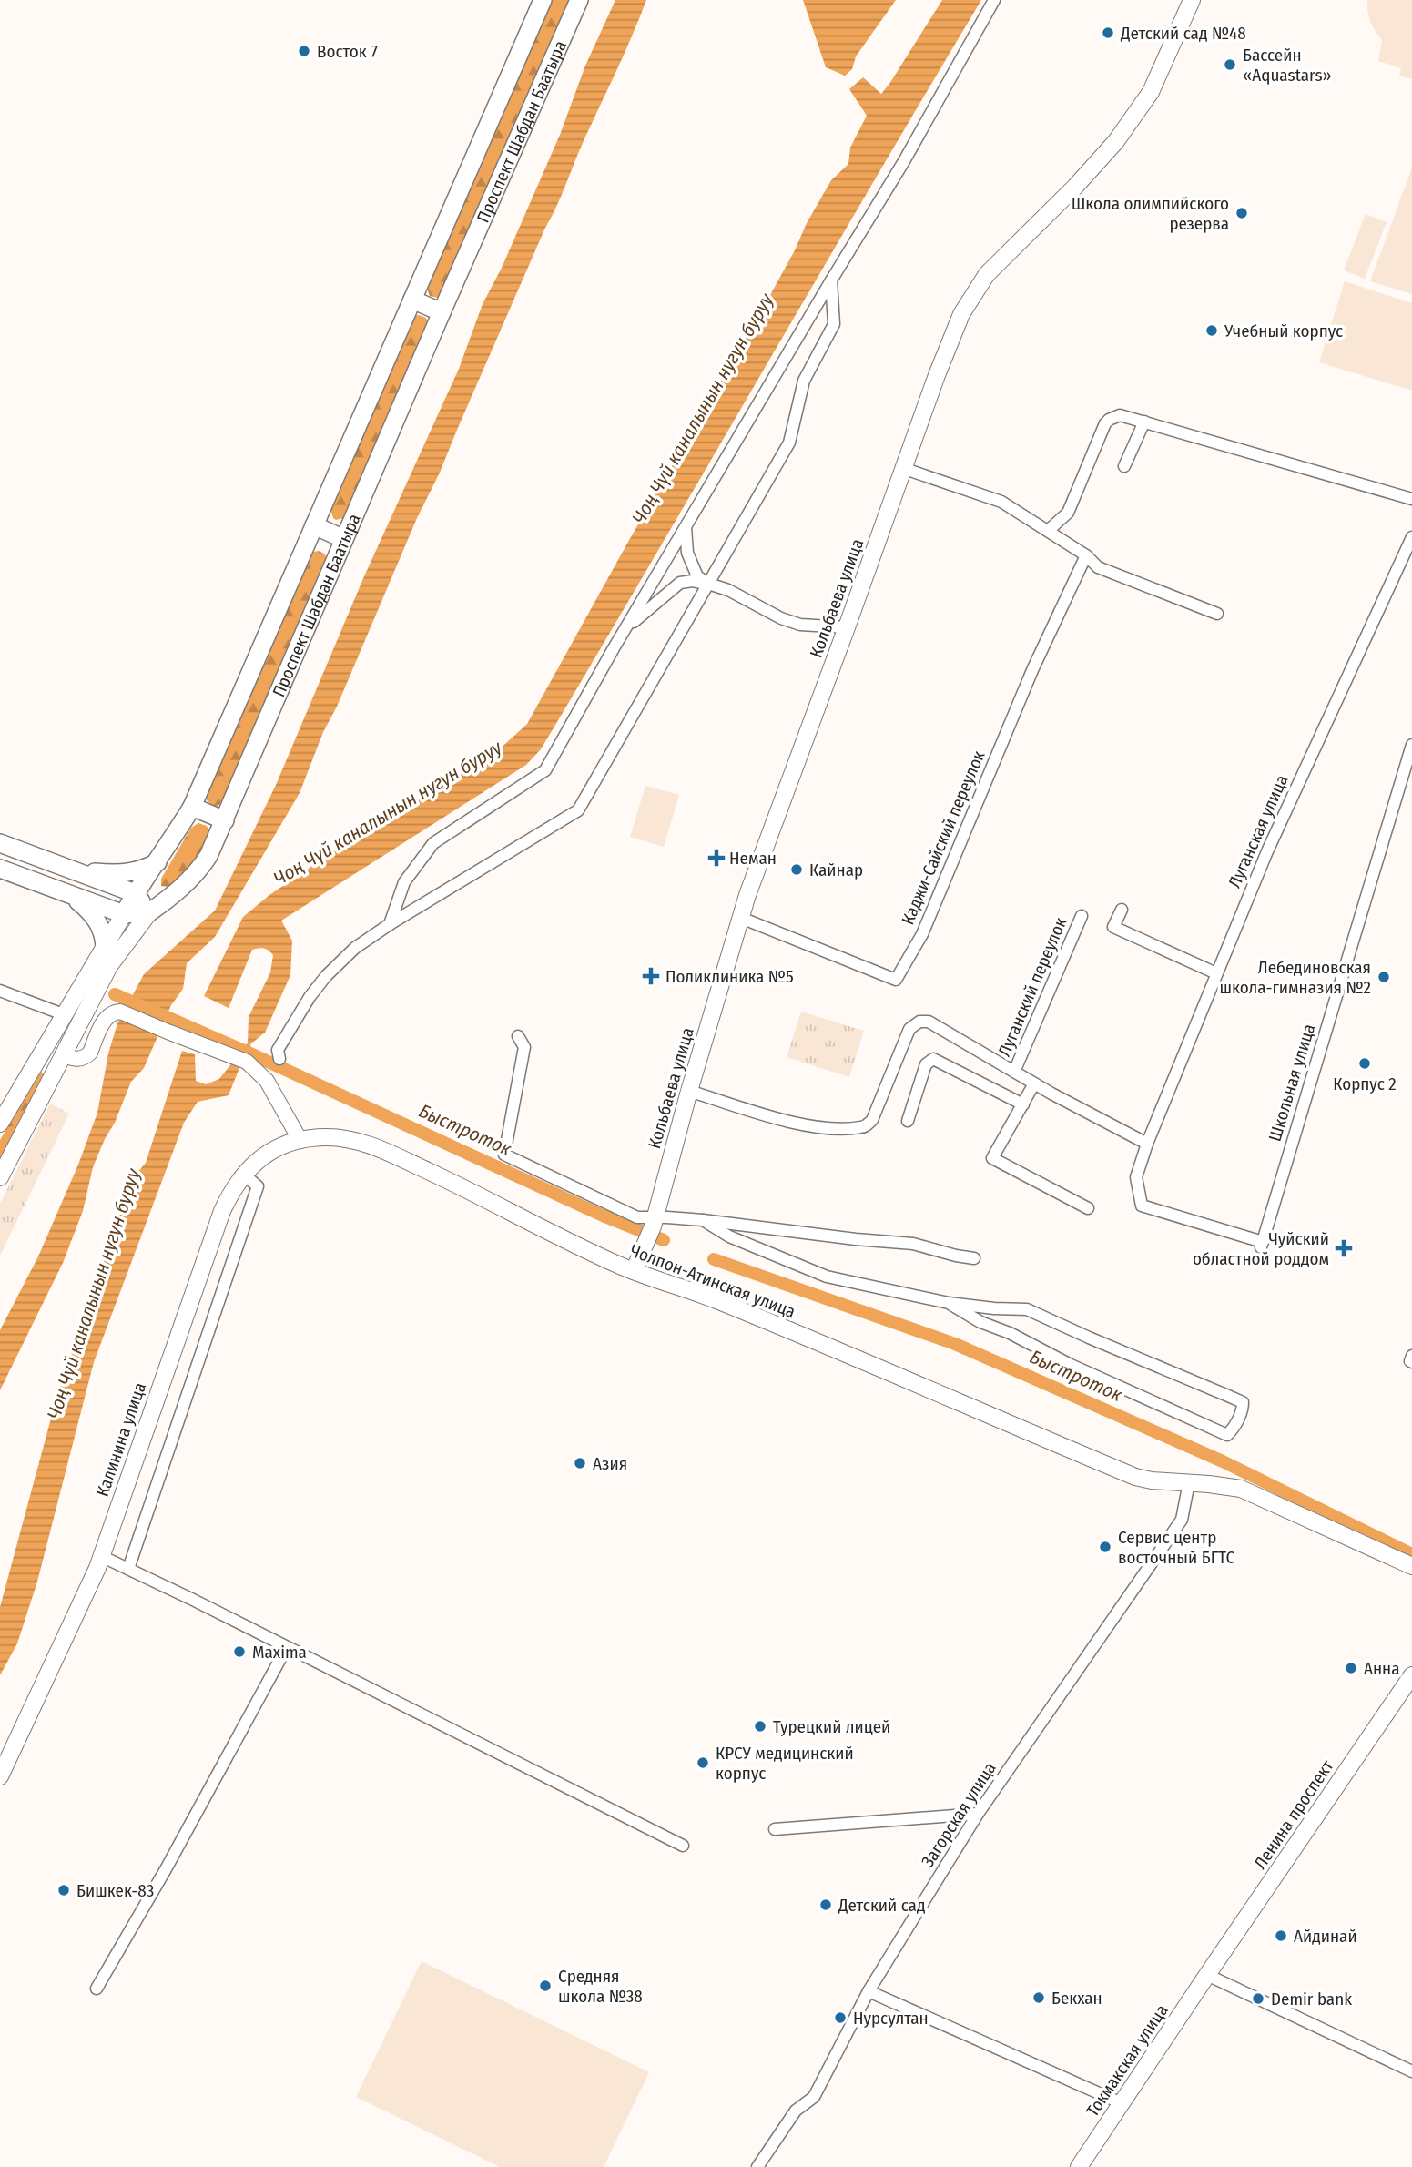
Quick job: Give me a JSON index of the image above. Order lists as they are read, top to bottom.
{
  "streets": {
    "main road": [
      "Проспект Шабдан Баатыра",
      "Кольбаева улица",
      "Чолпон-Атинская улица",
      "Калинина улица",
      "Ленина проспект",
      "Токмакская улица"
    ],
    "street": [
      "Луганская улица",
      "Каджи-Сайский переулок",
      "Луганский переулок",
      "Школьная улица",
      "Загорская улица"
    ]
  },
  "crossings": [
    ["Кольбаева улица", "Каджи-Сайский переулок"],
    ["Кольбаева улица", "Чолпон-Атинская улица"],
    ["Луганская улица", "Школьная улица"],
    ["Чолпон-Атинская улица", "Калинина улица"],
    ["Чолпон-Атинская улица", "Загорская улица"],
    ["Ленина проспект", "Токмакская улица"]
  ],
  "water": ["Чоң Чүй каналынын нугун буруу", "Быстроток"],
  "places": {
    "other": [
      "Детский сад №48",
      "Восток 7",
      "Бассейн «Aquastars»",
      "Школа олимпийского резерва",
      "Учебный корпус",
      "Кайнар",
      "Лебединовская школа-гимназия №2",
      "Корпус 2",
      "Азия",
      "Сервис центр восточный БГТС",
      "Maxima",
      "Анна",
      "Турецкий лицей",
      "КРСУ медицинский корпус",
      "Бишкек-83",
      "Детский сад",
      "Айдинай",
      "Средняя школа №38",
      "Бекхан",
      "Demir bank",
      "Нурсултан"
    ],
    "health": ["Неман", "Поликлиника №5", "Чуйский областной роддом"]
  }
}
